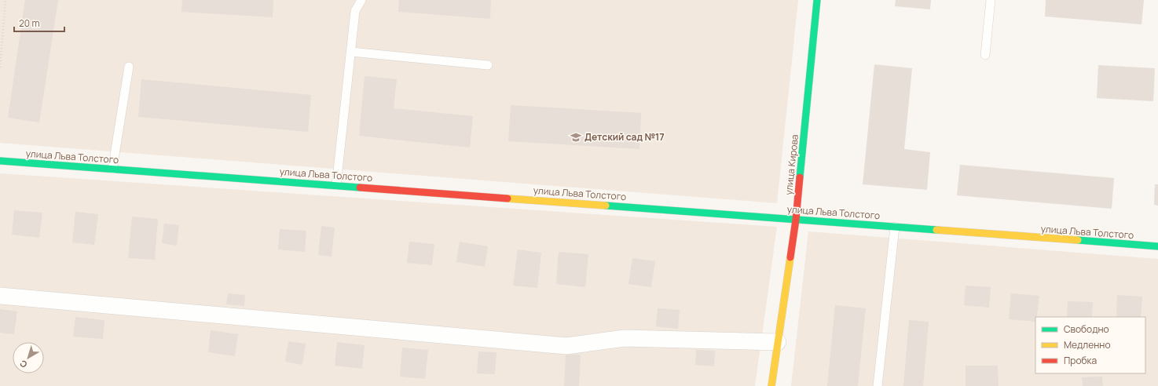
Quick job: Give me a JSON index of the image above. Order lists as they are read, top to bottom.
{
  "streets": {
    "street": ["улица Льва Толстого", "улица Кирова"]
  },
  "crossings": [
    ["улица Льва Толстого", "улица Кирова"]
  ],
  "places": {
    "school or university": ["Детский сад №17"]
  },
  "legend": ["Свободно", "Медленно", "Пробка"],
  "scale_bar": "20 m",
  "north": "bottom left"
}
